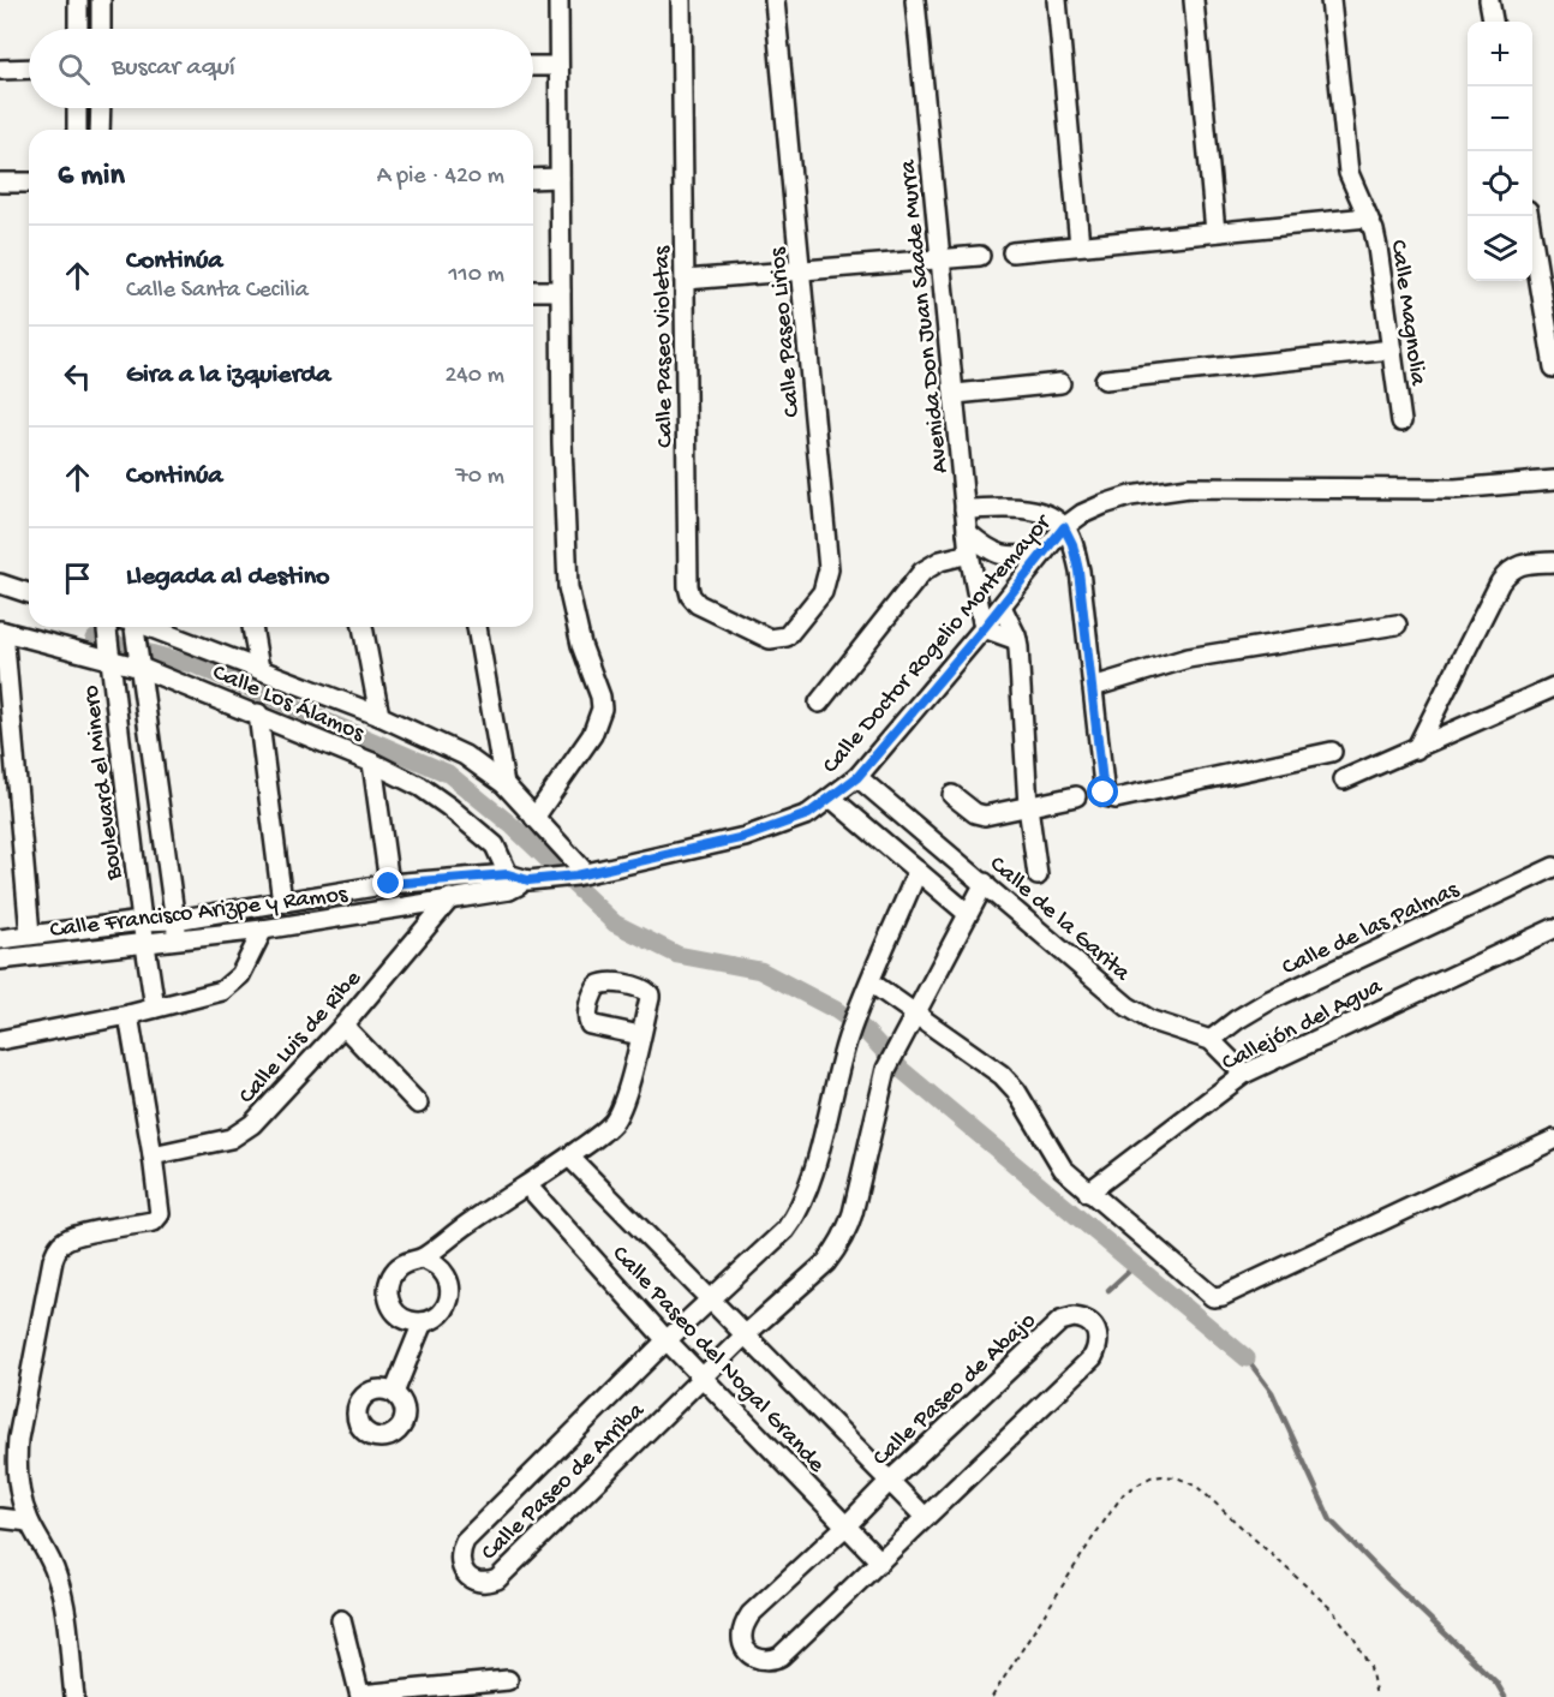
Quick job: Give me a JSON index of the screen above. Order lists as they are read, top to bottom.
{
  "streets": {
    "street": [
      "Calle Magnolia",
      "Avenida Don Juan Saade Murra",
      "Calle Paseo Lirios",
      "Calle Paseo Violetas",
      "Calle Doctor Rogelio Montemayor",
      "Calle Los Álamos",
      "Boulevard el Minero",
      "Calle Francisco Arizpe y Ramos",
      "Calle de la Garita",
      "Calle de las Palmas",
      "Callejón del Agua",
      "Calle Luis de Ribe",
      "Calle Paseo del Nogal Grande",
      "Calle Paseo de Abajo",
      "Calle Paseo de Arriba"
    ]
  },
  "crossings": [
    ["Avenida Don Juan Saade Murra", "Calle Doctor Rogelio Montemayor"],
    ["Calle Paseo Lirios", "Calle Paseo Violetas"],
    ["Calle Doctor Rogelio Montemayor", "Calle Los Álamos"],
    ["Calle Doctor Rogelio Montemayor", "Calle Francisco Arizpe y Ramos"],
    ["Calle Doctor Rogelio Montemayor", "Calle de la Garita"],
    ["Calle Los Álamos", "Boulevard el Minero"],
    ["Calle Los Álamos", "Calle Francisco Arizpe y Ramos"],
    ["Boulevard el Minero", "Calle Francisco Arizpe y Ramos"],
    ["Calle Francisco Arizpe y Ramos", "Calle Luis de Ribe"],
    ["Calle de la Garita", "Calle de las Palmas"],
    ["Calle de la Garita", "Callejón del Agua"],
    ["Calle de la Garita", "Calle Paseo de Arriba"],
    ["Calle Paseo del Nogal Grande", "Calle Paseo de Abajo"],
    ["Calle Paseo del Nogal Grande", "Calle Paseo de Arriba"]
  ],
  "page": {
    "map_buttons": ["+", "−"],
    "search": "Buscar aquí",
    "heading": ["6 min", "A pie · 420 m"],
    "list": [
      ["Continúa", "Calle Santa Cecilia", "110 m"],
      ["Gira a la izquierda", "240 m"],
      ["Continúa", "70 m"],
      "Llegada al destino"
    ]
  }
}
